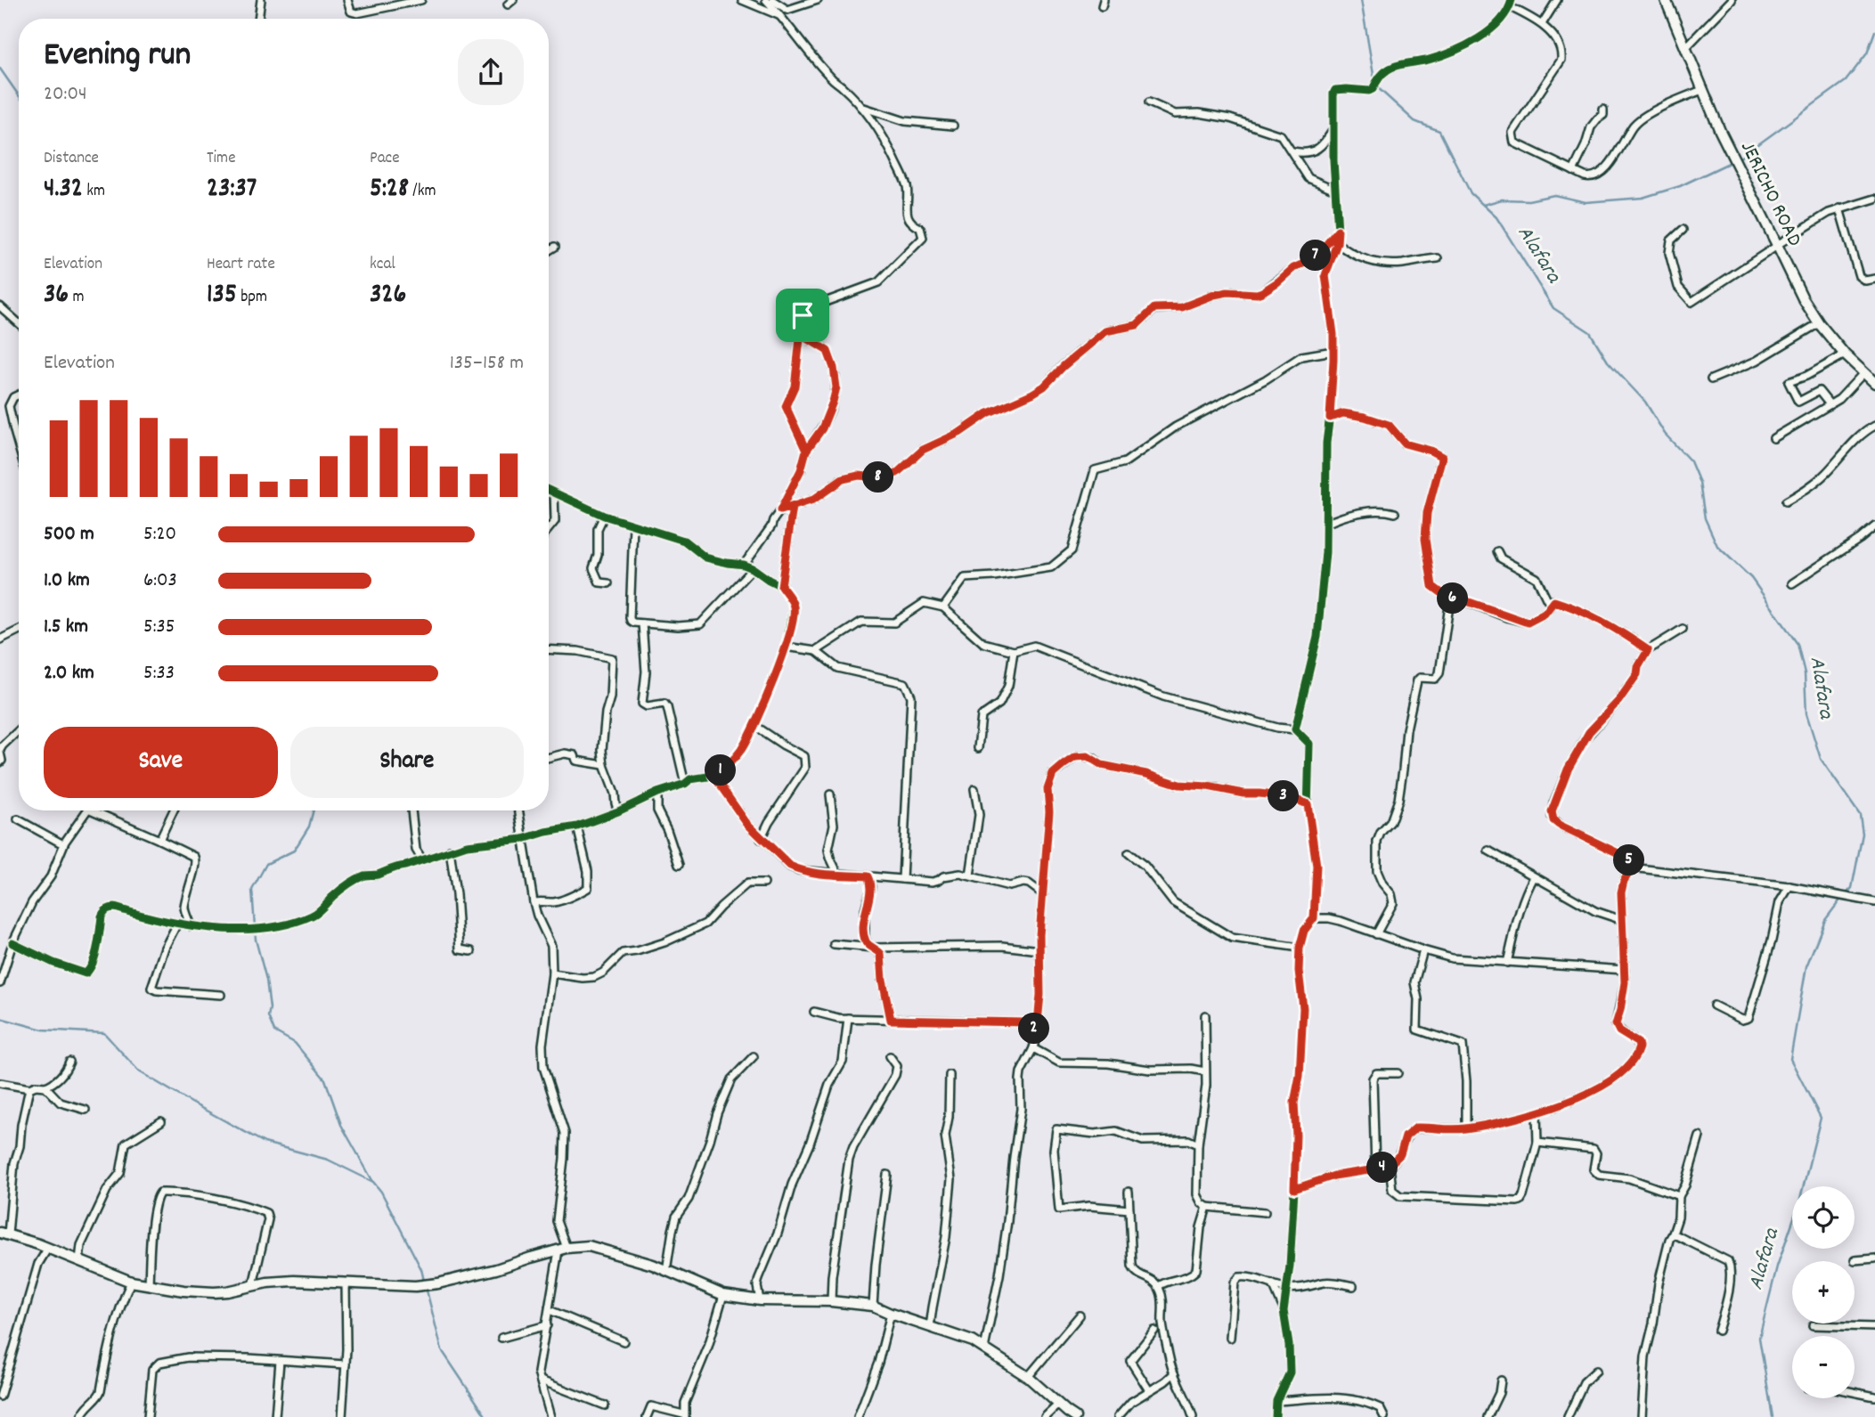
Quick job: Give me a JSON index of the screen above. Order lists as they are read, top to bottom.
{
  "streets": {
    "street": ["JERICHO ROAD"]
  },
  "water": ["Alafara"],
  "page": {
    "heading": ["Evening run", "20:04"],
    "stats": [
      ["Distance", "4.32 km"],
      ["Time", "23:37"],
      ["Pace", "5:28 /km"],
      ["Elevation", "36 m"],
      ["Heart rate", "135 bpm"],
      ["kcal", "326"]
    ],
    "pins": [
      "7",
      "8",
      "6",
      "1",
      "3",
      "5",
      "2",
      "4"
    ],
    "chart": ["Elevation", "135–158 m"],
    "list": [
      {
        "name": "500 m",
        "note": "5:20"
      },
      {
        "name": "1.0 km",
        "note": "6:03"
      },
      {
        "name": "1.5 km",
        "note": "5:35"
      },
      {
        "name": "2.0 km",
        "note": "5:33"
      }
    ],
    "buttons": ["Save", "Share"],
    "map_buttons": ["+", "−"]
  }
}
